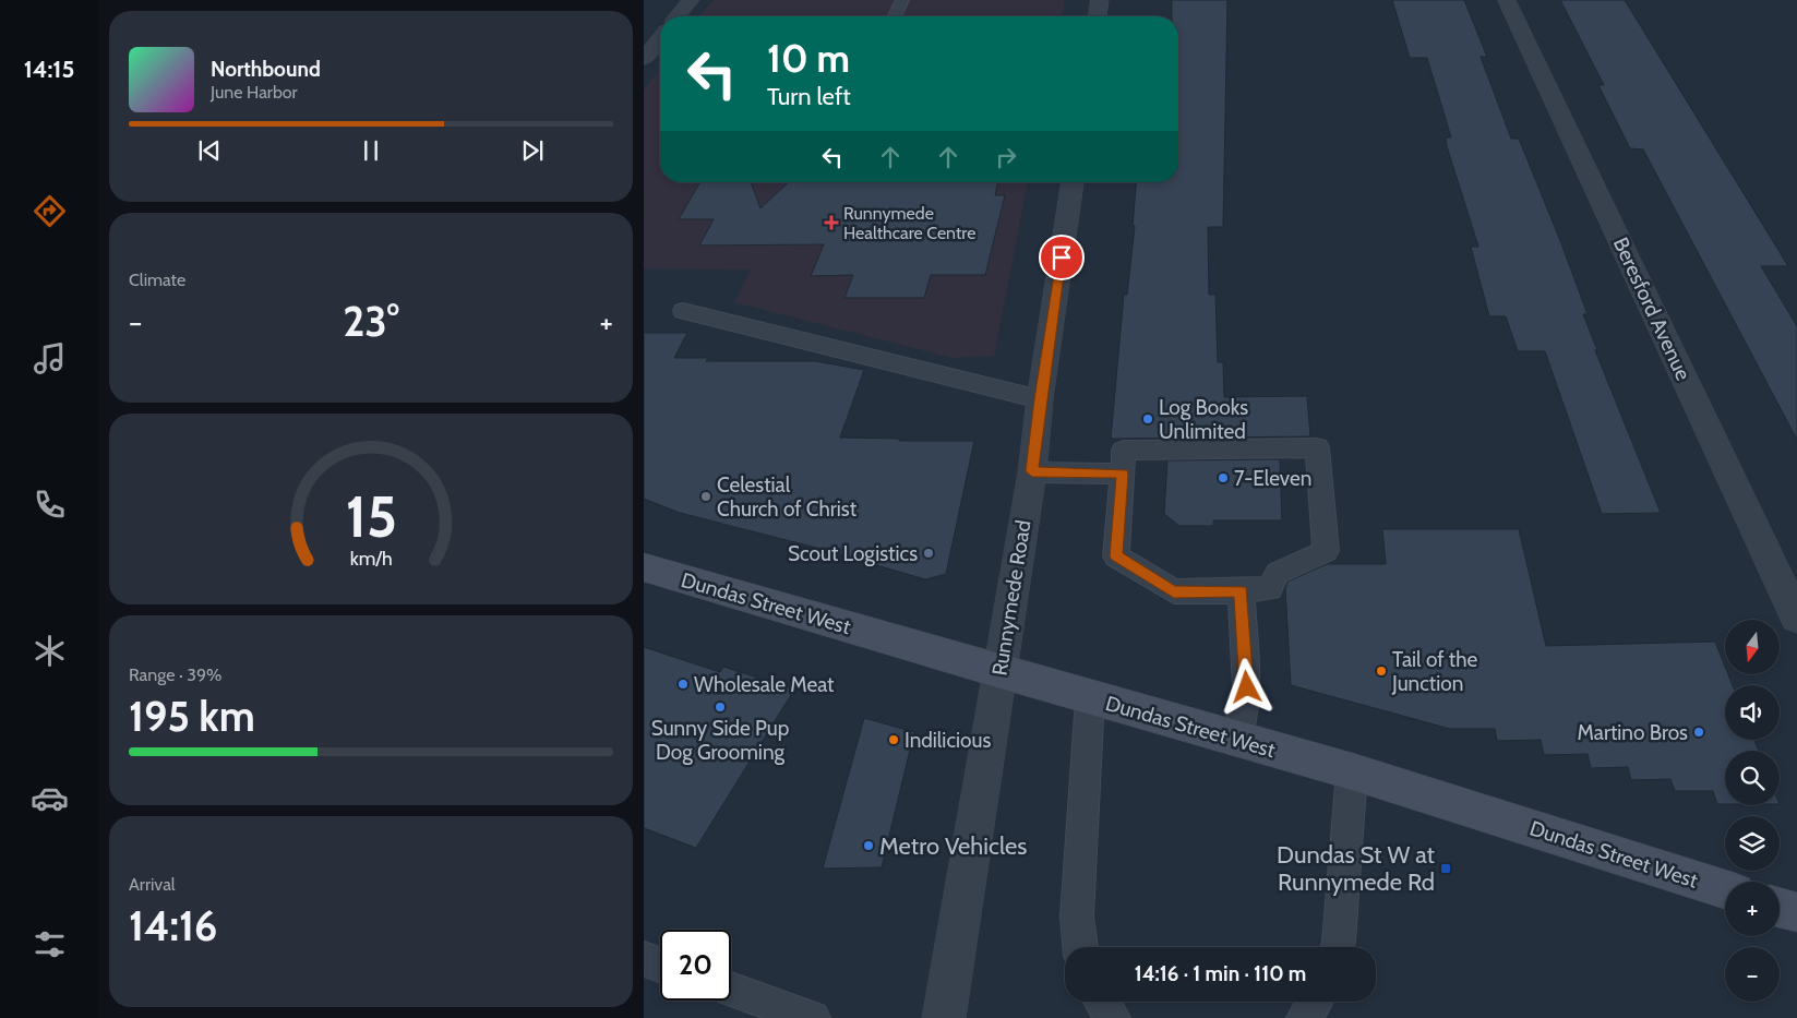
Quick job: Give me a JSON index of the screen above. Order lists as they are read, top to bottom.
{
  "streets": {
    "main road": ["Dundas Street West"],
    "street": ["Beresford Avenue", "Runnymede Road"]
  },
  "crossings": [
    ["Runnymede Road", "Dundas Street West"]
  ],
  "places": {
    "health": ["Runnymede Healthcare Centre"],
    "other": [
      "Log Books Unlimited",
      "7-Eleven",
      "Celestial Church of Christ",
      "Scout Logistics",
      "Tail of the Junction",
      "Wholesale Meat",
      "Sunny Side Pup Dog Grooming",
      "Martino Bros",
      "Indilicious",
      "Metro Vehicles"
    ],
    "transit": ["Dundas St W at Runnymede Rd"]
  },
  "north": "bottom",
  "page": {
    "tabs": "14:15",
    "turn": ["10 m", "Turn left"],
    "song": ["Northbound", "June Harbor"],
    "tile": [
      "Climate",
      ["Range · 39%", "195 km"],
      ["Arrival", "14:16"]
    ],
    "heat": ["−", "23°", "+"],
    "map_buttons": ["+", "−"],
    "limit": "20",
    "trip": "14:16 · 1 min · 110 m",
    "gauge": ["15", "km/h"]
  }
}
